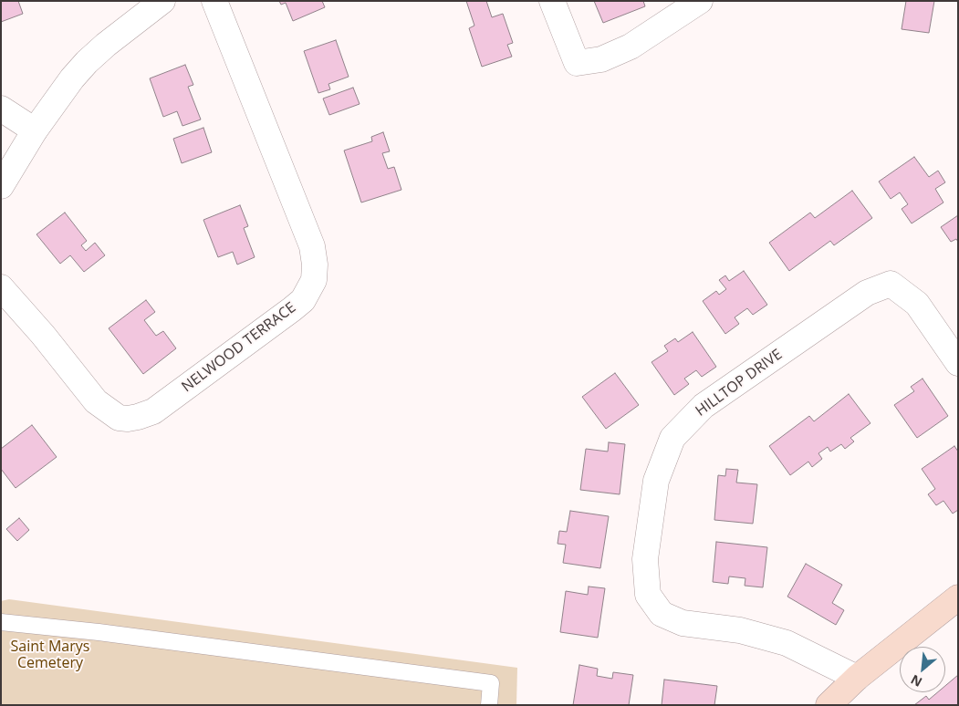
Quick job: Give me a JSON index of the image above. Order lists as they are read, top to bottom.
{
  "streets": {
    "street": ["NELWOOD TERRACE", "HILLTOP DRIVE"]
  },
  "parks": ["Saint Marys Cemetery"],
  "north": "bottom left"
}
